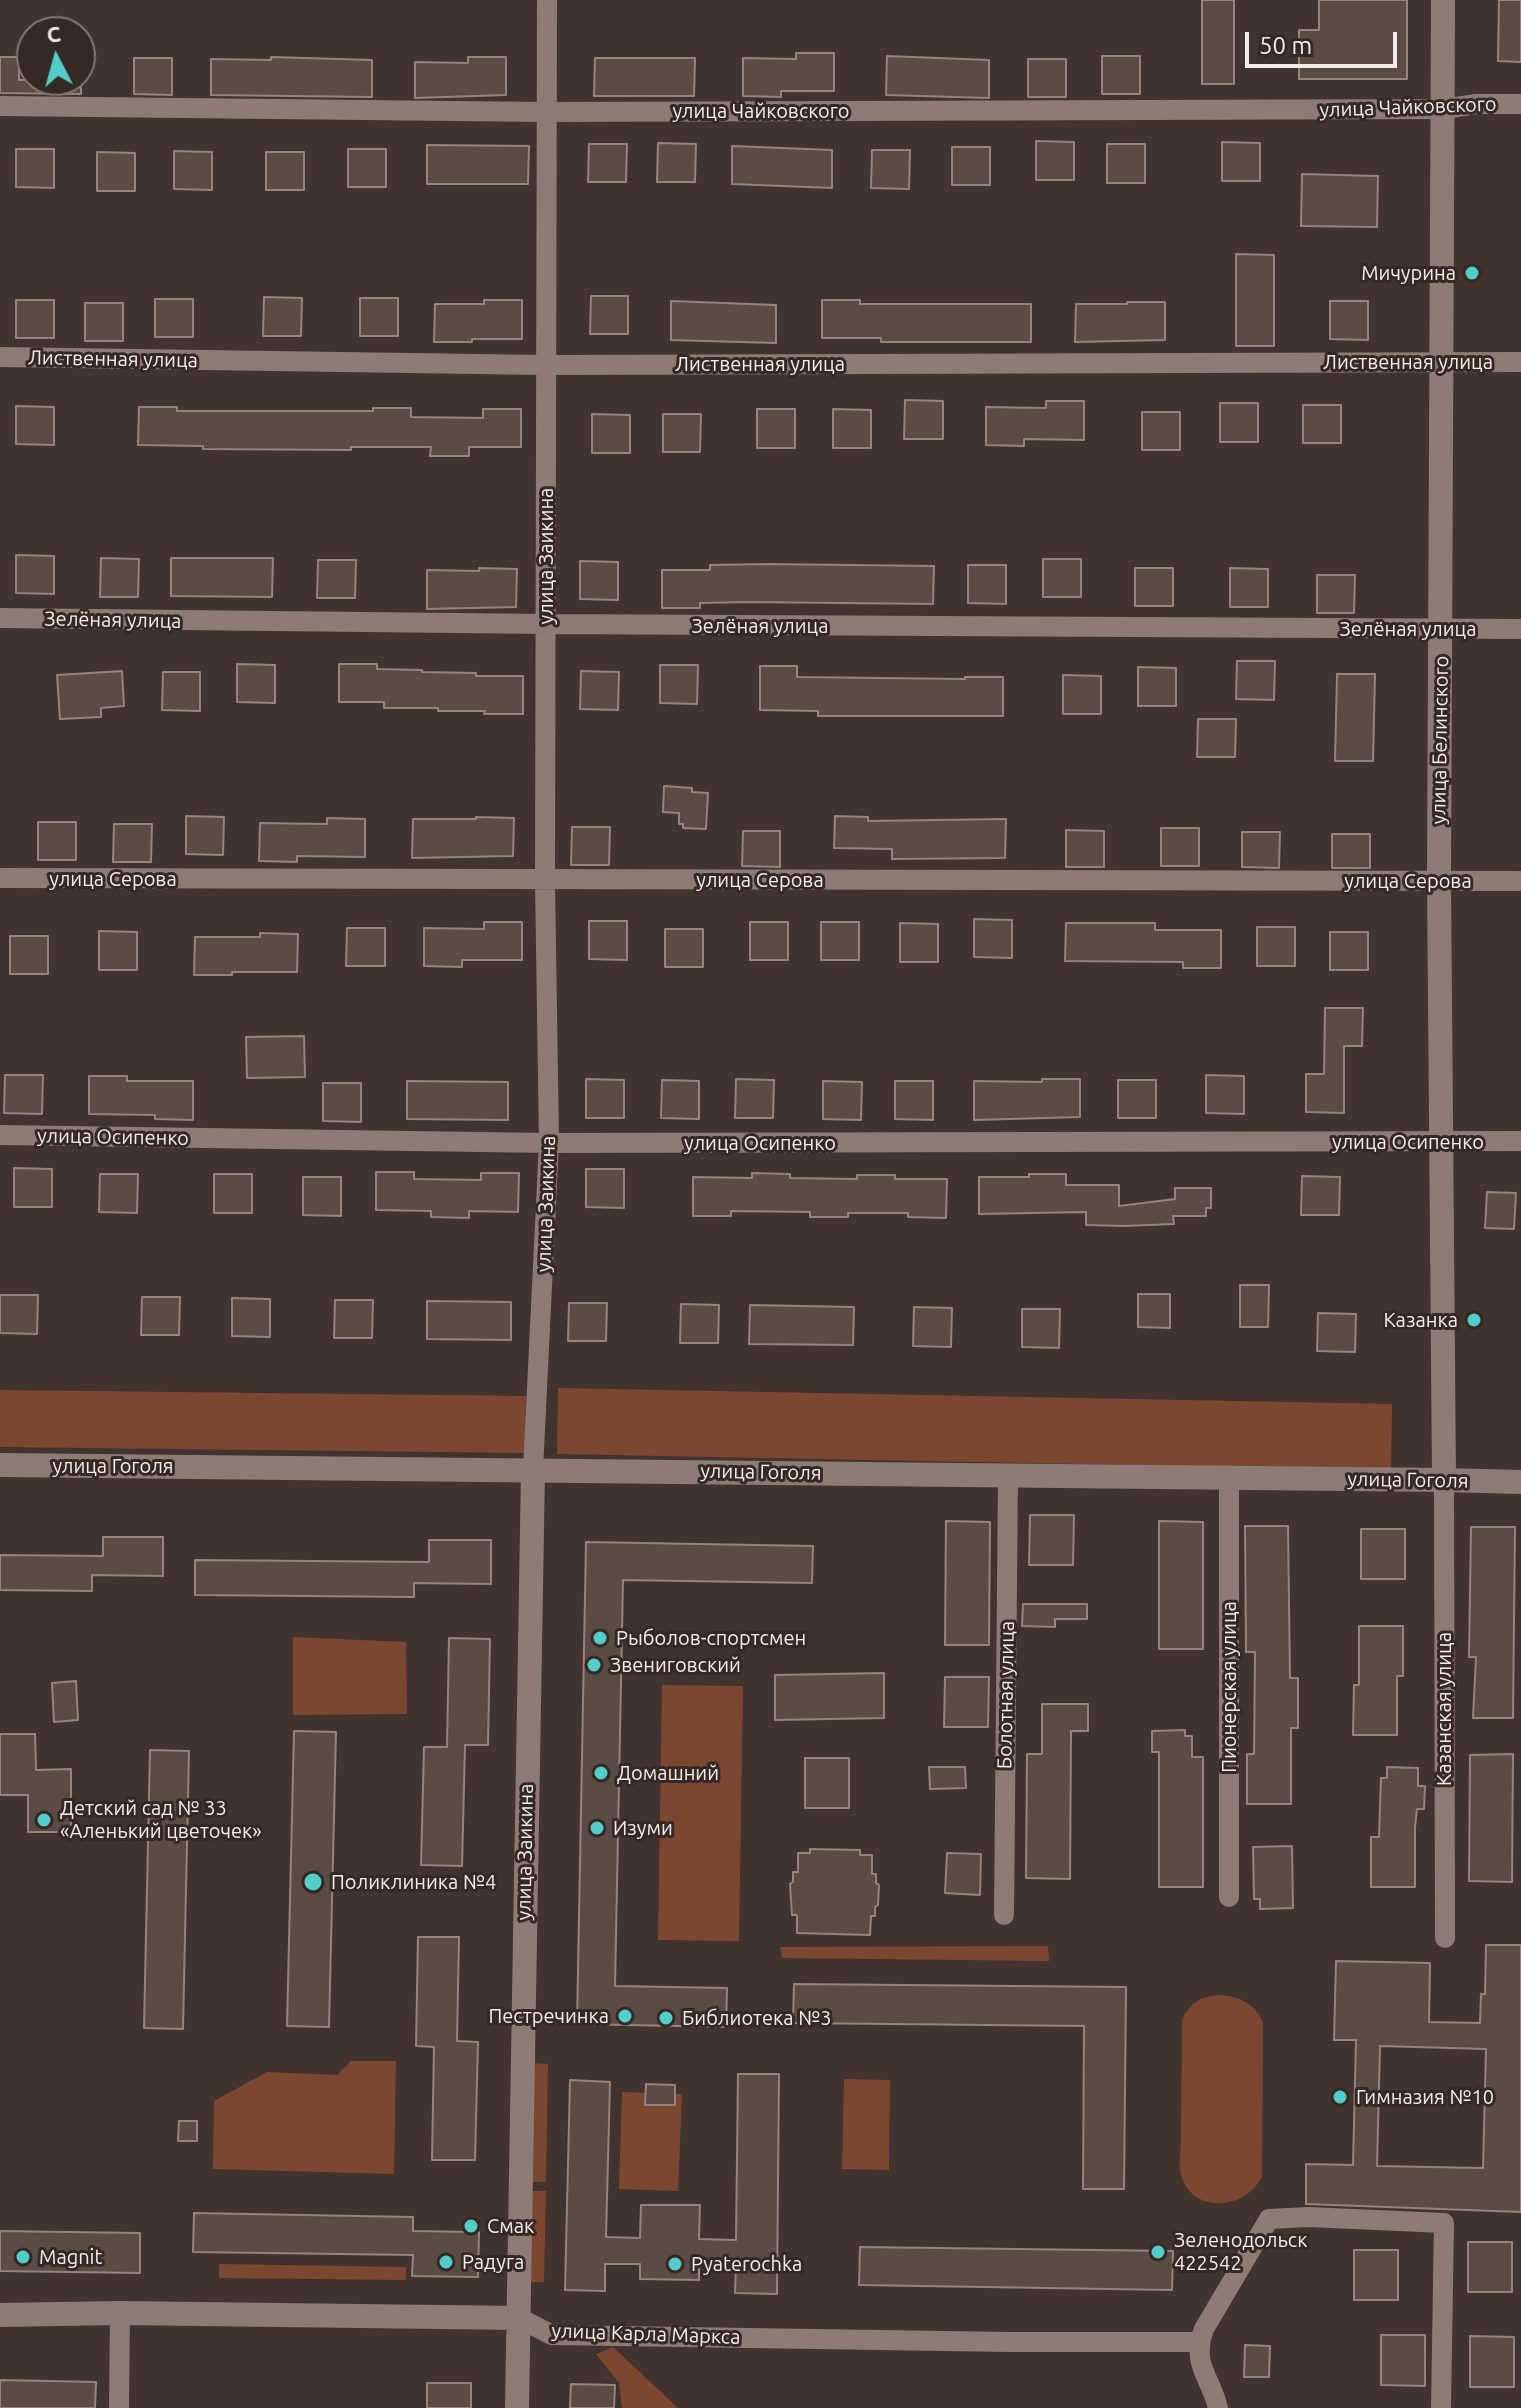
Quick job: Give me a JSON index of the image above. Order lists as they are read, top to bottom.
{
  "streets": {
    "street": [
      "улица Чайковского",
      "Лиственная улица",
      "улица Заикина",
      "Зелёная улица",
      "улица Белинского",
      "улица Серова",
      "улица Осипенко",
      "улица Гоголя",
      "Пионерская улица",
      "Болотная улица",
      "Казанская улица",
      "улица Карла Маркса"
    ]
  },
  "crossings": [
    ["улица Чайковского", "улица Заикина"],
    ["улица Чайковского", "улица Белинского"],
    ["Лиственная улица", "улица Заикина"],
    ["Лиственная улица", "улица Белинского"],
    ["улица Заикина", "Зелёная улица"],
    ["улица Заикина", "улица Серова"],
    ["улица Заикина", "улица Осипенко"],
    ["улица Заикина", "улица Гоголя"],
    ["улица Заикина", "улица Карла Маркса"],
    ["Зелёная улица", "улица Белинского"],
    ["улица Белинского", "улица Серова"],
    ["улица Белинского", "улица Осипенко"],
    ["улица Белинского", "улица Гоголя"],
    ["улица Белинского", "Казанская улица"],
    ["улица Гоголя", "Пионерская улица"],
    ["улица Гоголя", "Болотная улица"],
    ["улица Гоголя", "Казанская улица"]
  ],
  "places": [
    "Мичурина",
    "Казанка",
    "Рыболов-спортсмен",
    "Звениговский",
    "Домашний",
    "Детский сад № 33 «Аленький цветочек»",
    "Изуми",
    "Поликлиника №4",
    "Пестречинка",
    "Библиотека №3",
    "Гимназия №10",
    "Смак",
    "Зеленодольск 422542",
    "Magnit",
    "Радуга",
    "Pyaterochka"
  ],
  "scale_bar": "50 m",
  "north": "top"
}
